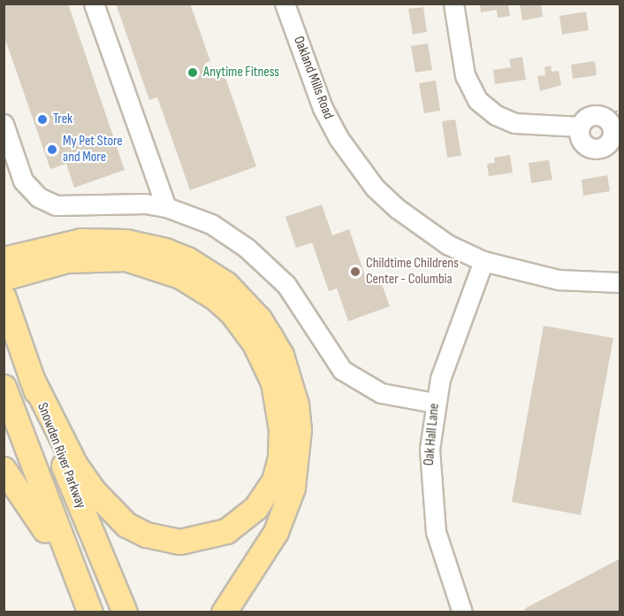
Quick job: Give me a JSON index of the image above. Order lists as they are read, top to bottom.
{
  "streets": {
    "main road": ["Snowden River Parkway"],
    "street": ["Oakland Mills Road", "Oak Hall Lane"]
  },
  "crossings": [
    ["Oakland Mills Road", "Oak Hall Lane"]
  ],
  "places": [
    "Anytime Fitness",
    "Trek",
    "My Pet Store and More",
    "Childtime Childrens Center - Columbia"
  ]
}
